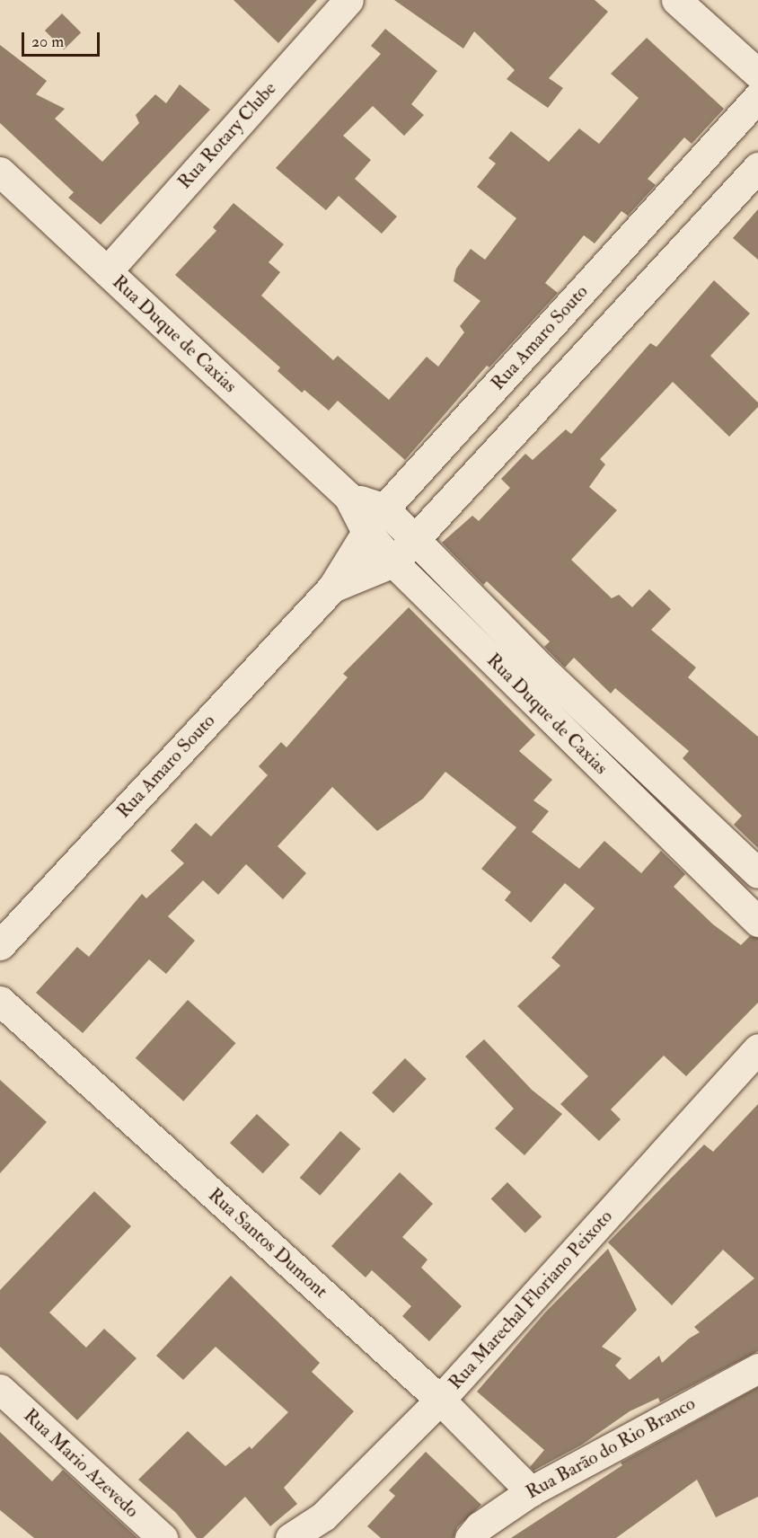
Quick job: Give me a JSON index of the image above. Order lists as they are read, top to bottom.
{
  "streets": {
    "street": [
      "Rua Rotary Clube",
      "Rua Duque de Caxias",
      "Rua Amaro Souto",
      "Rua Santos Dumont",
      "Rua Marechal Floriano Peixoto",
      "Rua Barão do Rio Branco",
      "Rua Mario Azevedo"
    ]
  },
  "crossings": [
    ["Rua Rotary Clube", "Rua Duque de Caxias"],
    ["Rua Duque de Caxias", "Rua Amaro Souto"],
    ["Rua Santos Dumont", "Rua Marechal Floriano Peixoto"],
    ["Rua Santos Dumont", "Rua Barão do Rio Branco"]
  ],
  "scale_bar": "20 m"
}
